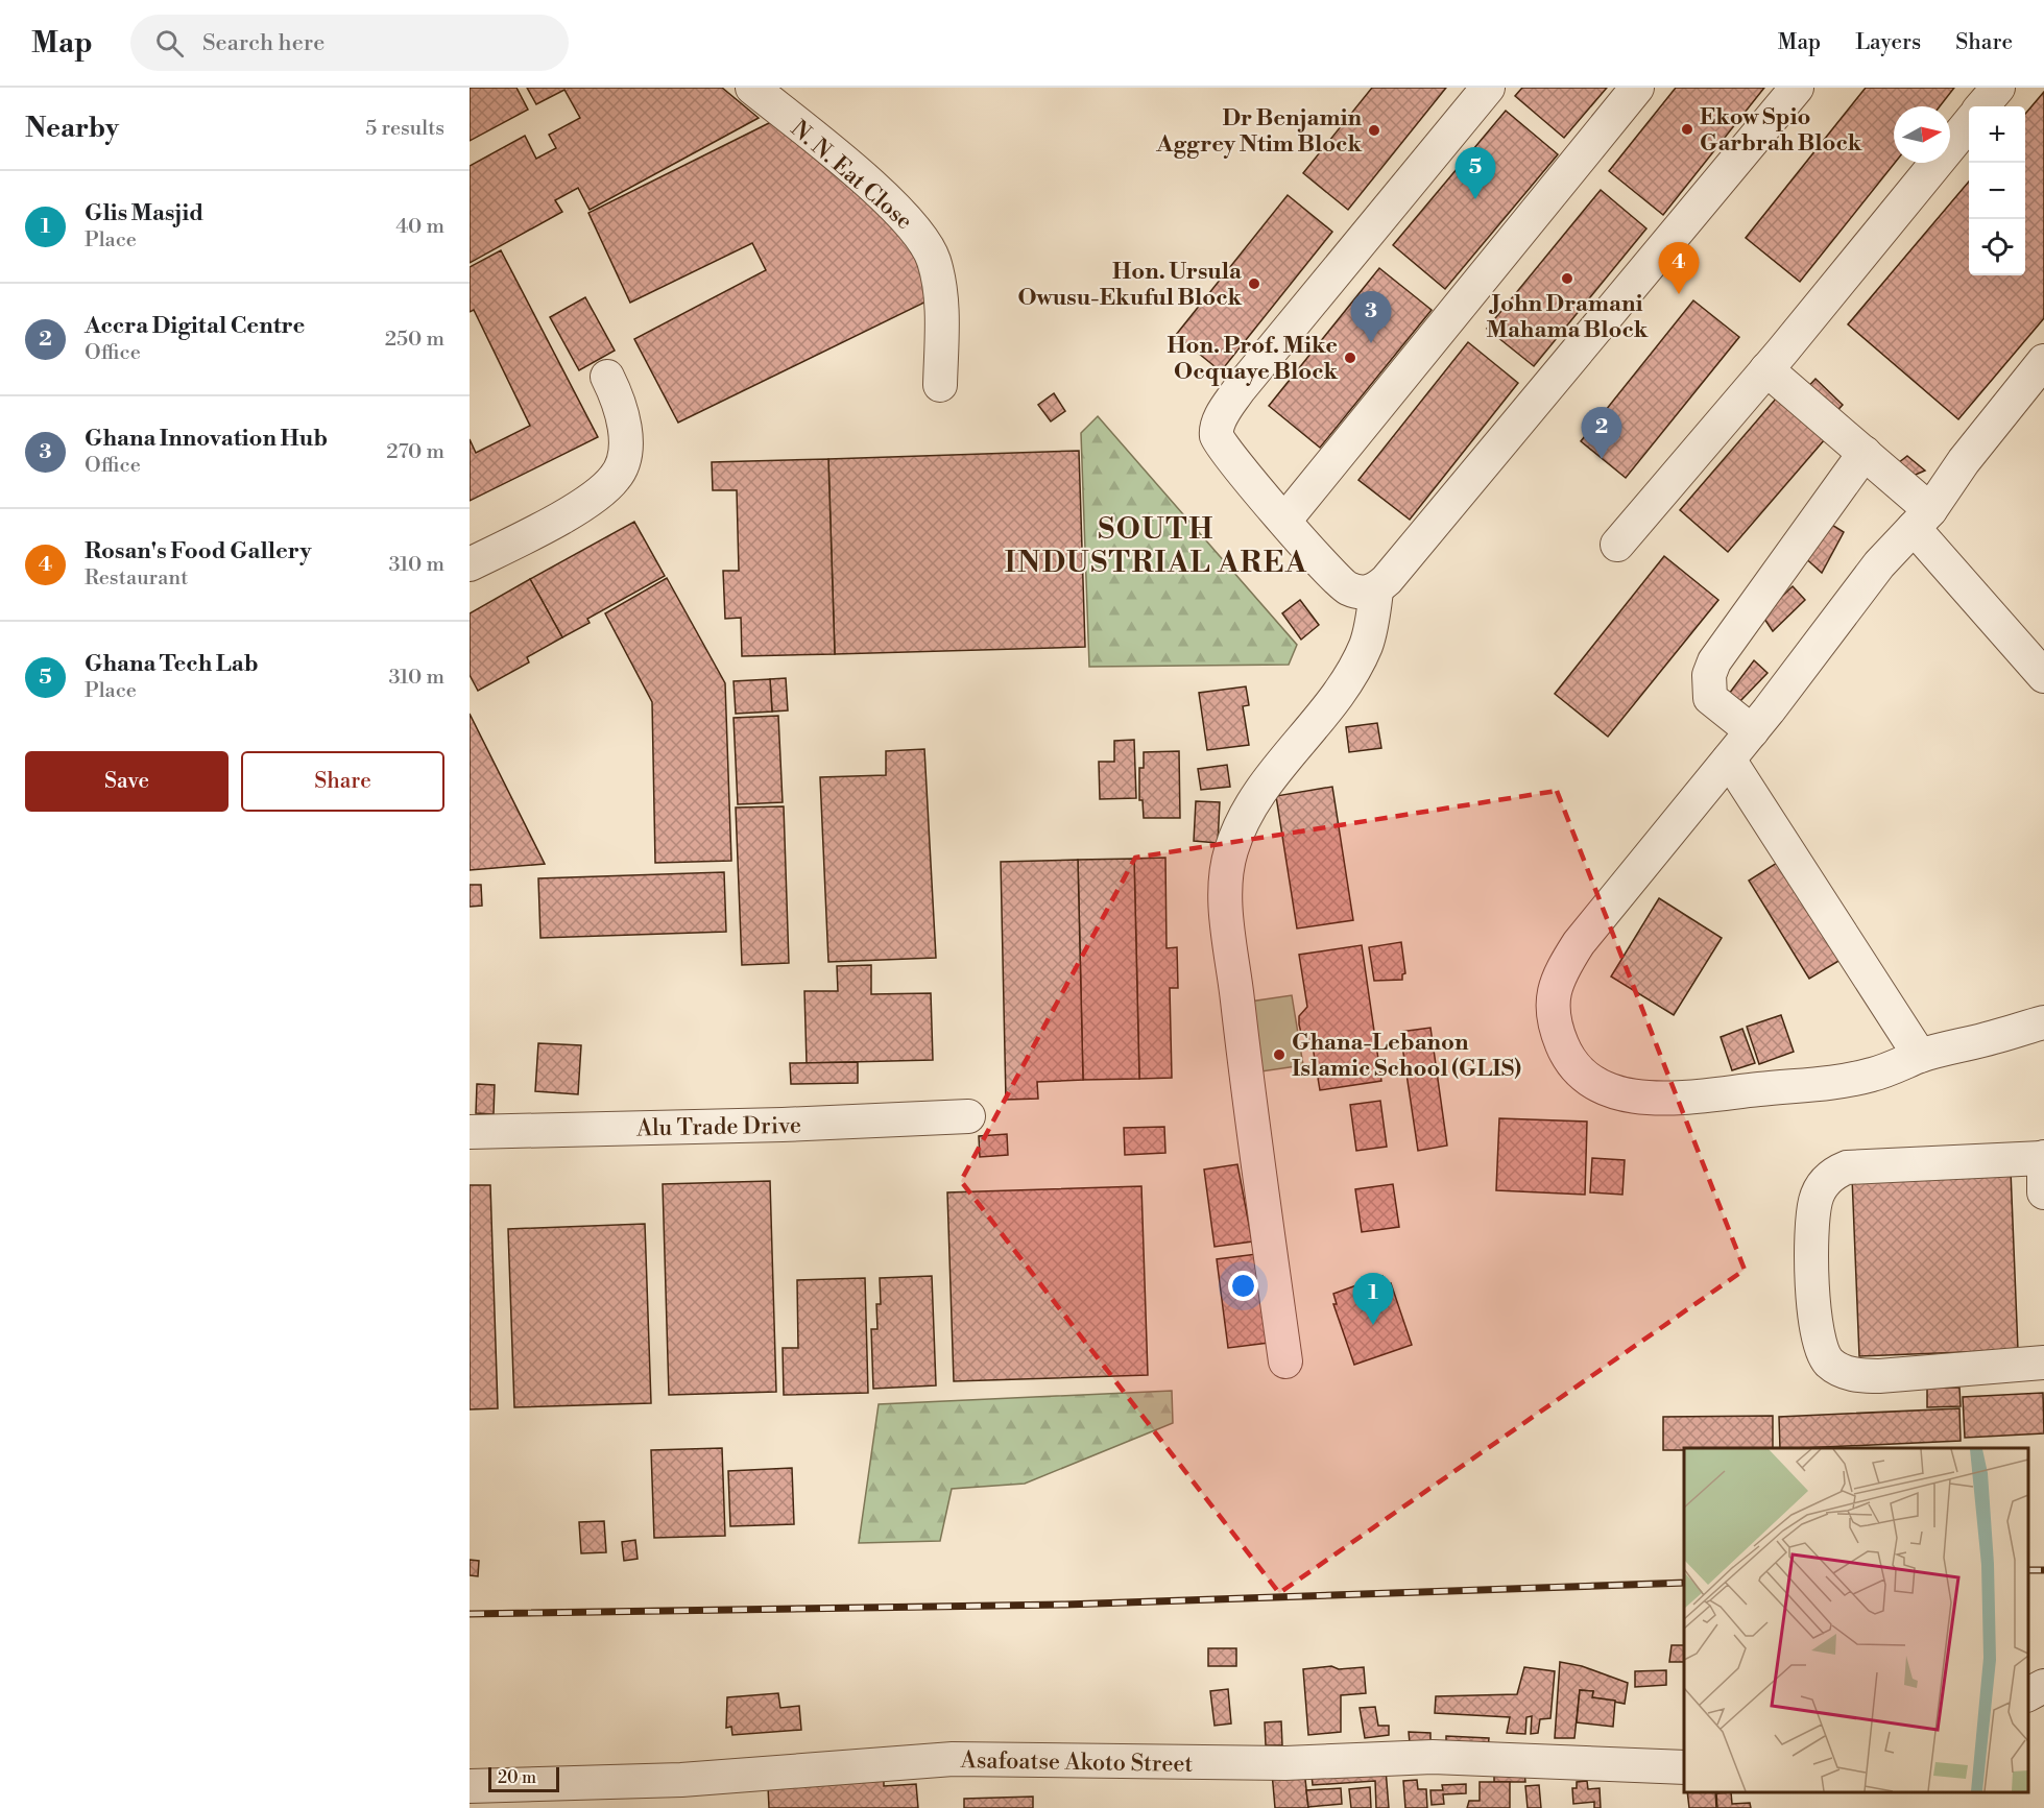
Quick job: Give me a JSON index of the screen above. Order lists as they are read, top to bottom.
{
  "streets": {
    "street": ["N. N. Eat Close", "Alu Trade Drive", "Asafoatse Akoto Street"]
  },
  "districts": ["SOUTH INDUSTRIAL AREA"],
  "places": [
    "Ekow Spio Garbrah Block",
    "Dr Benjamin Aggrey Ntim Block",
    "John Dramani Mahama Block",
    "Hon. Ursula Owusu-Ekuful Block",
    "Hon. Prof. Mike Ocquaye Block",
    "Ghana-Lebanon Islamic School (GLIS)"
  ],
  "scale_bar": "20 m",
  "north": "right",
  "page": {
    "header": "Map",
    "search": "Search here",
    "nav": ["Map", "Layers", "Share"],
    "heading": ["Nearby", "5 results"],
    "map_buttons": ["+", "−"],
    "pins": [
      "5",
      "4",
      "3",
      "2",
      "1"
    ],
    "list": [
      {
        "mark": "1",
        "name": "Glis Masjid",
        "note": "Place",
        "value": "40 m"
      },
      {
        "mark": "2",
        "name": "Accra Digital Centre",
        "note": "Office",
        "value": "250 m"
      },
      {
        "mark": "3",
        "name": "Ghana Innovation Hub",
        "note": "Office",
        "value": "270 m"
      },
      {
        "mark": "4",
        "name": "Rosan's Food Gallery",
        "note": "Restaurant",
        "value": "310 m"
      },
      {
        "mark": "5",
        "name": "Ghana Tech Lab",
        "note": "Place",
        "value": "310 m"
      }
    ],
    "buttons": ["Save", "Share"],
    "scale": "20 m"
  }
}
